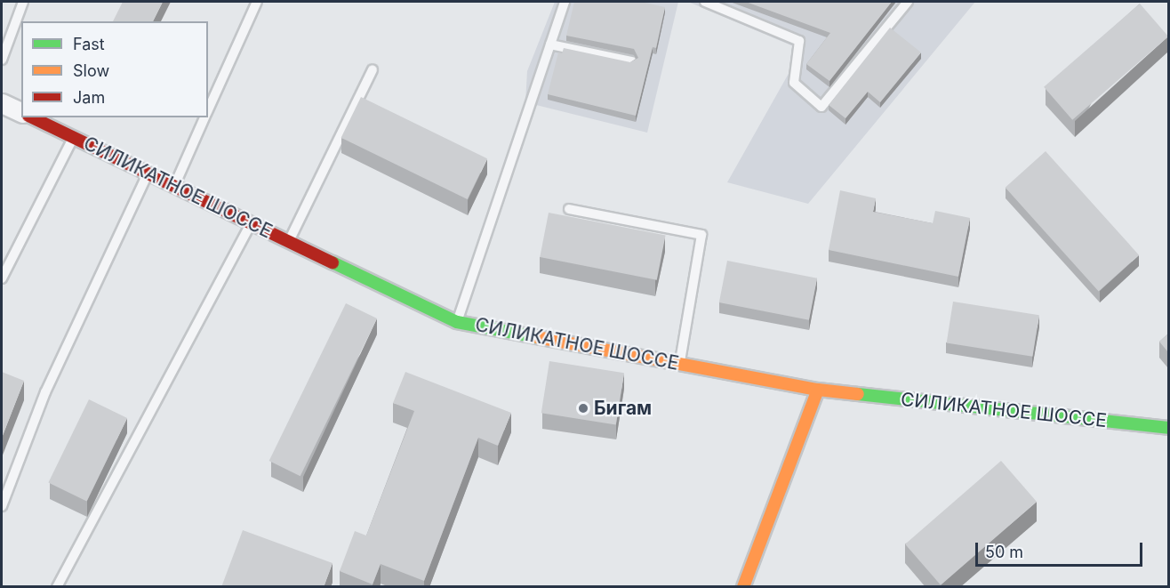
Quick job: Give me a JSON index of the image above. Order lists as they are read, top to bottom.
{
  "streets": {
    "street": ["СИЛИКАТНОЕ ШОССЕ"]
  },
  "places": ["Бигам"],
  "legend": ["Fast", "Slow", "Jam"],
  "scale_bar": "50 m"
}
